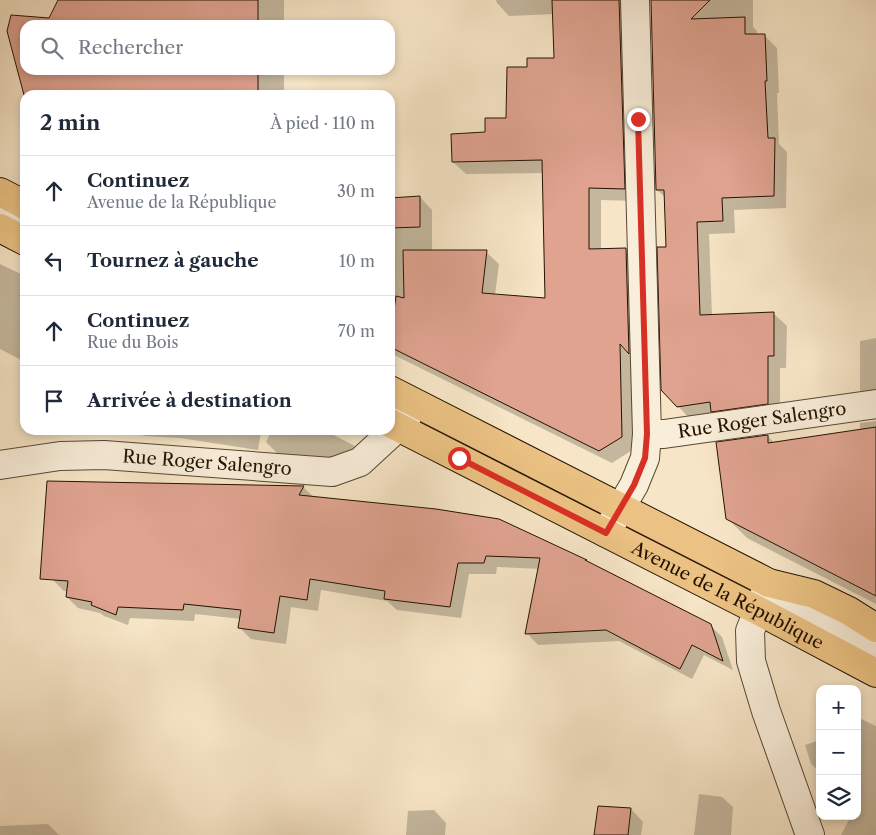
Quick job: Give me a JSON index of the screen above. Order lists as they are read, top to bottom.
{
  "streets": {
    "main road": ["Avenue de la République"],
    "street": ["Rue Roger Salengro"]
  },
  "crossings": [
    ["Rue Roger Salengro", "Avenue de la République"]
  ],
  "page": {
    "search": "Rechercher",
    "heading": ["2 min", "À pied · 110 m"],
    "list": [
      ["Continuez", "Avenue de la République", "30 m"],
      ["Tournez à gauche", "10 m"],
      ["Continuez", "Rue du Bois", "70 m"],
      "Arrivée à destination"
    ],
    "map_buttons": ["+", "−"]
  }
}
